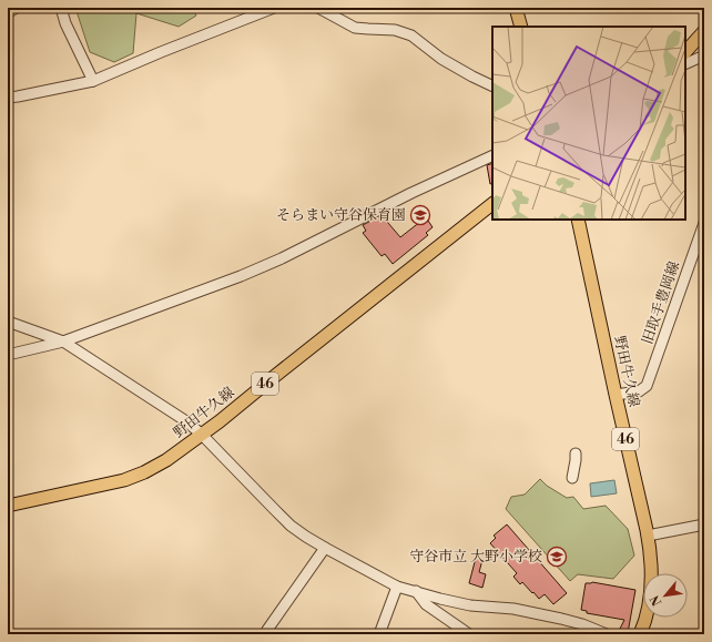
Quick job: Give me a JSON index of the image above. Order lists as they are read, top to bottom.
{
  "streets": {
    "main road": ["野田牛久線", "46"],
    "street": ["旧取手豊岡線"]
  },
  "crossings": [
    ["旧取手豊岡線", "野田牛久線"]
  ],
  "places": {
    "school or university": ["そらまい守谷保育園", "守谷市立 大野小学校"]
  },
  "north": "bottom left"
}
